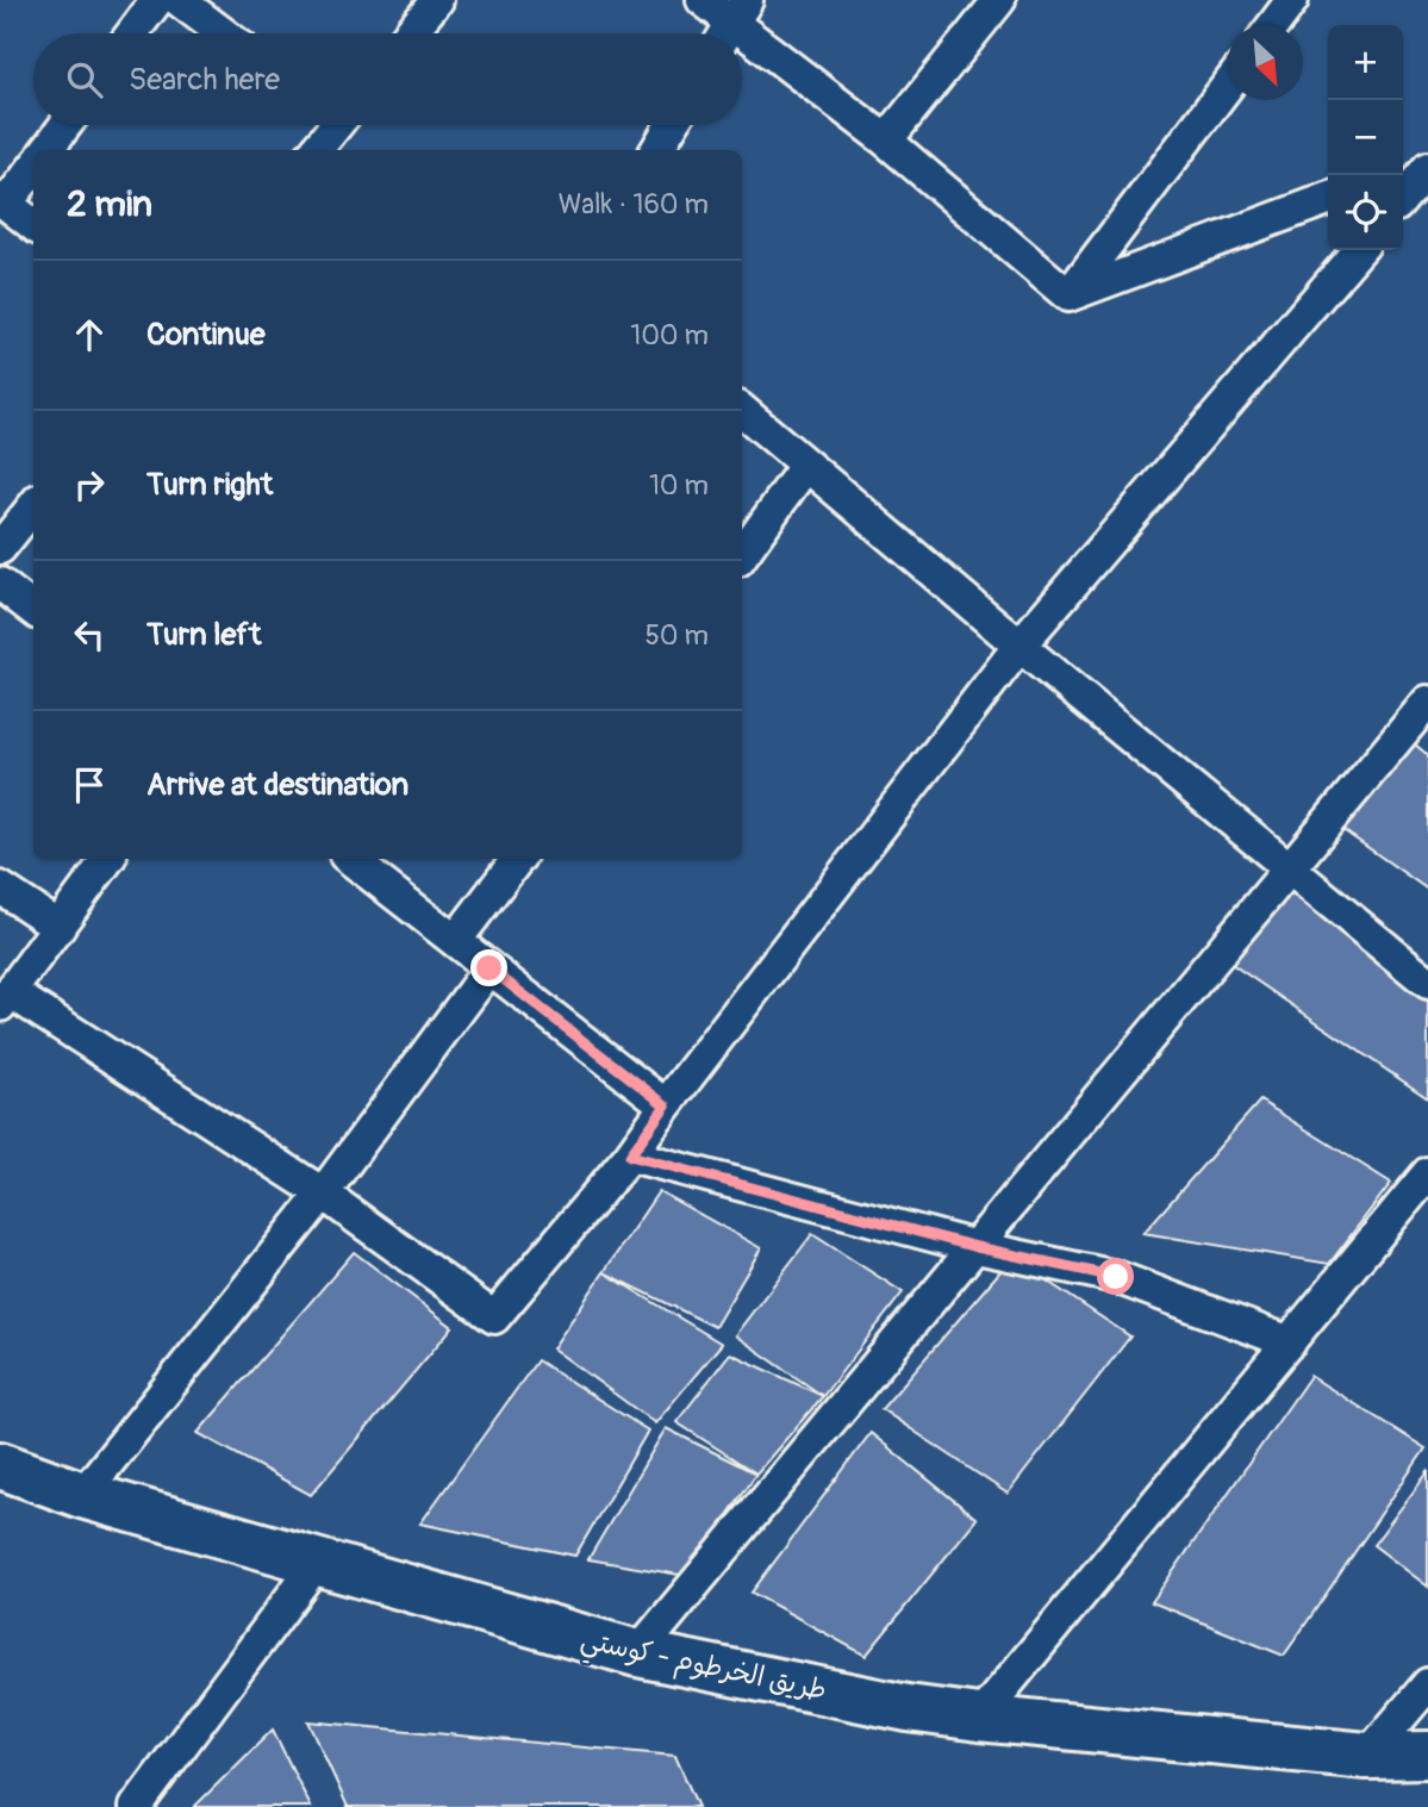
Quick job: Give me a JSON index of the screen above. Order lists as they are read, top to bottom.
{
  "streets": {
    "highway": ["طريق الخرطوم - كوستي"]
  },
  "north": "bottom right",
  "page": {
    "map_buttons": ["+", "−"],
    "search": "Search here",
    "heading": ["2 min", "Walk · 160 m"],
    "list": [
      ["Continue", "100 m"],
      ["Turn right", "10 m"],
      ["Turn left", "50 m"],
      "Arrive at destination"
    ]
  }
}
